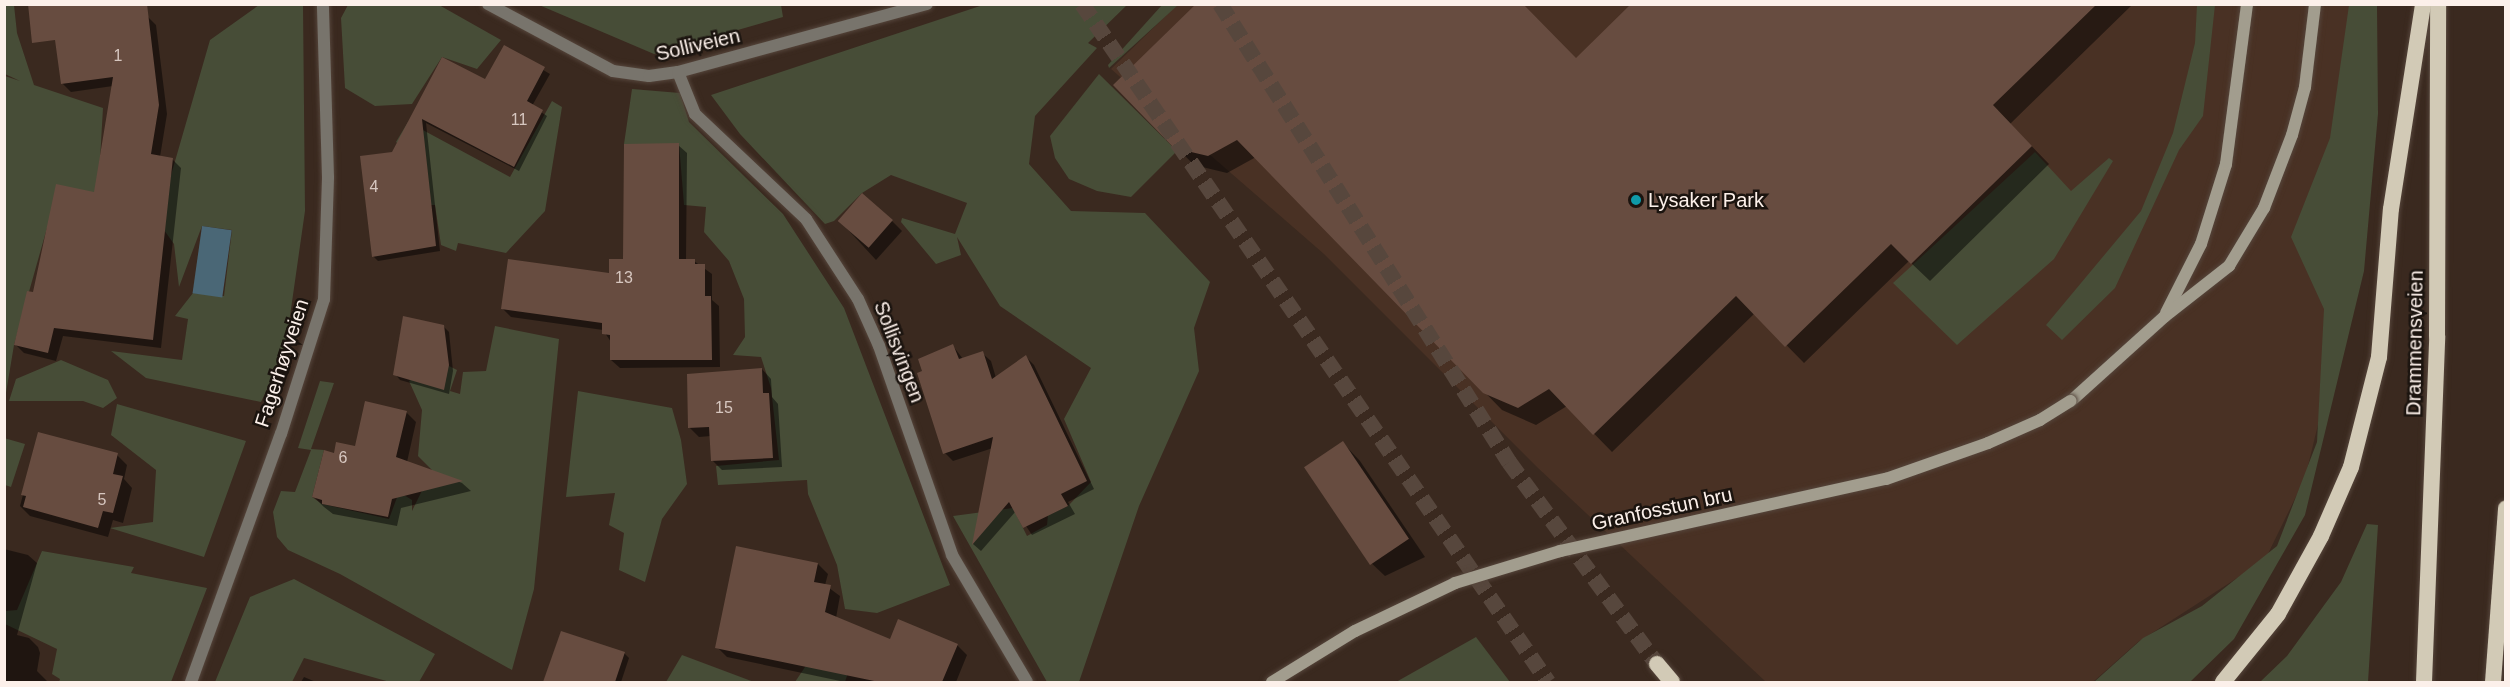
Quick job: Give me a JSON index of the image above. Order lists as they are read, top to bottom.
{
  "streets": {
    "highway": ["Drammensveien"],
    "main road": ["Granfosstun bru"],
    "street": ["Solliveien", "Sollisvingen", "Fagerhøyveien"]
  },
  "crossings": [
    ["Solliveien", "Sollisvingen"]
  ],
  "places": ["Lysaker Park"],
  "house_numbers": [
    "1",
    "11",
    "4",
    "13",
    "15",
    "6",
    "5"
  ]
}
